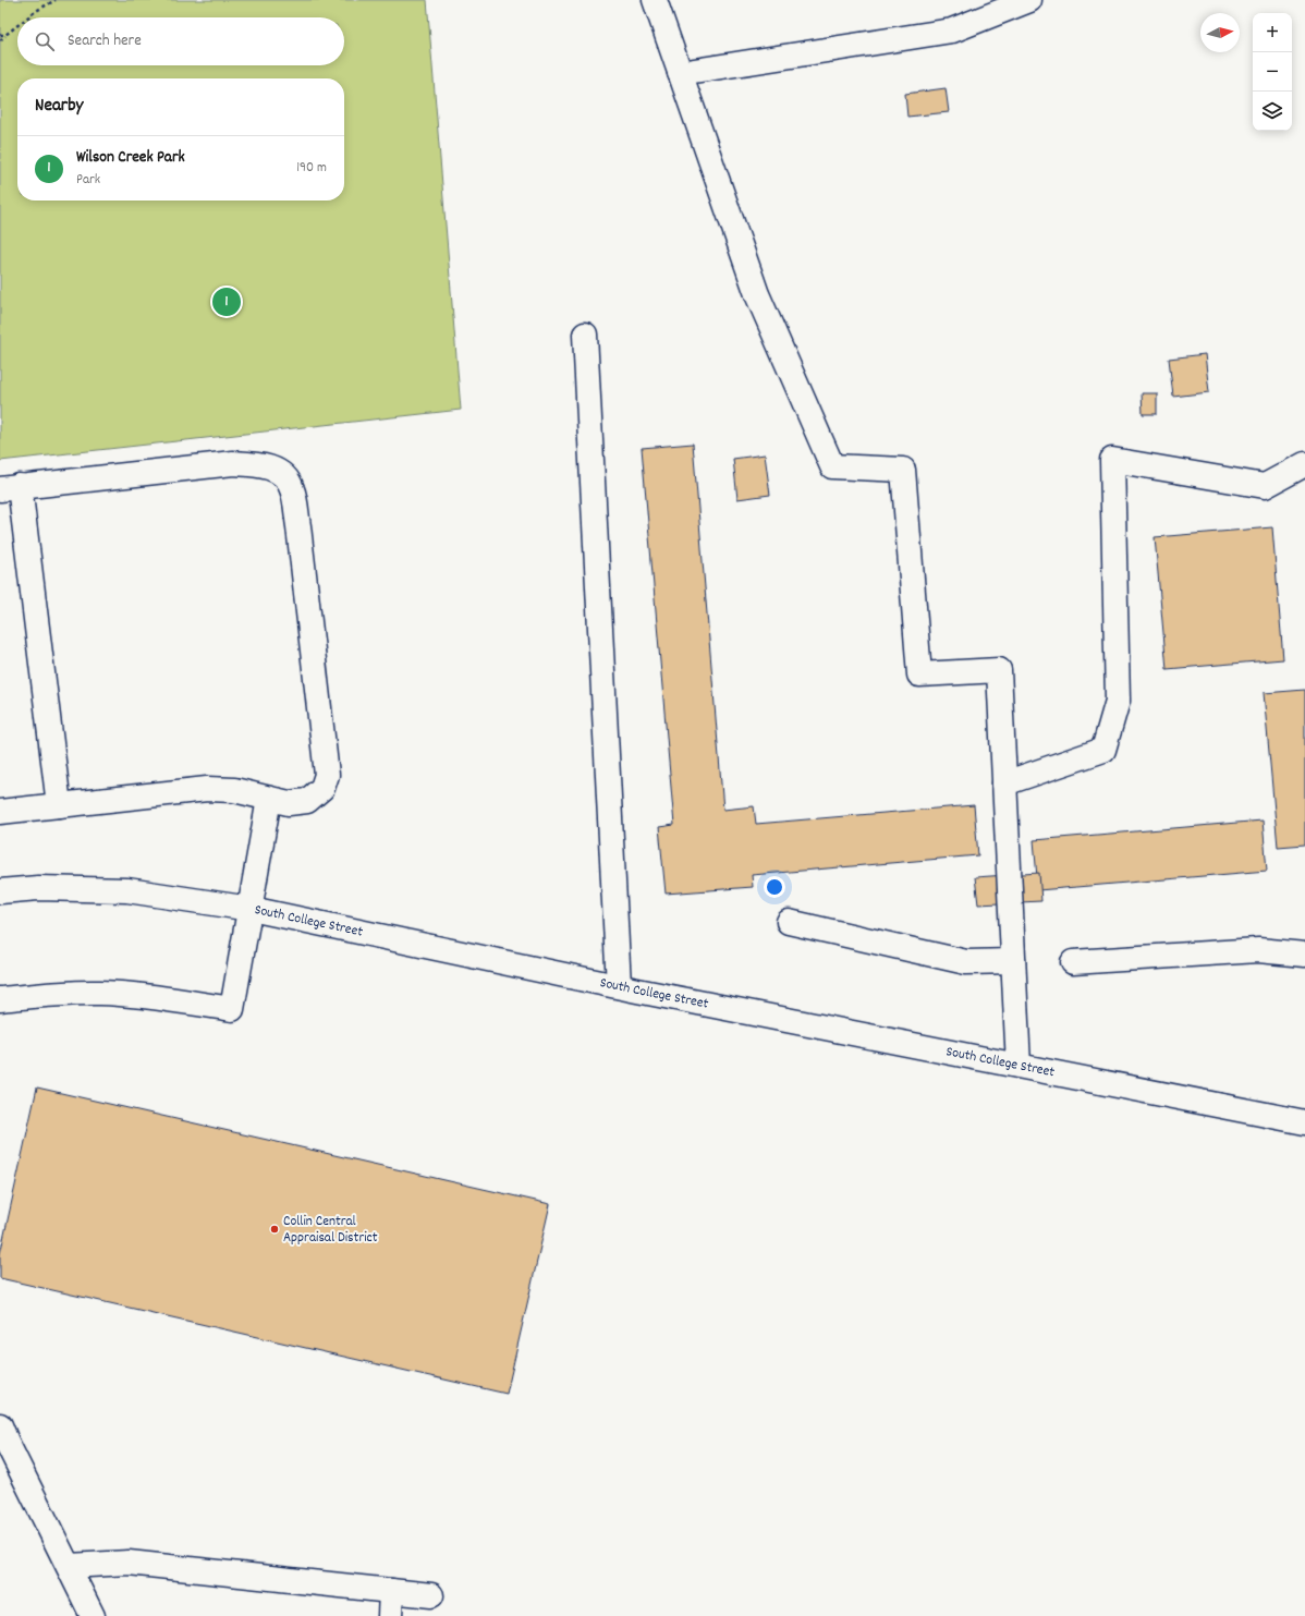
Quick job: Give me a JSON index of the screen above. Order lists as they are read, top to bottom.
{
  "streets": {
    "street": ["South College Street"]
  },
  "places": ["Collin Central Appraisal District"],
  "north": "right",
  "page": {
    "map_buttons": ["+", "−"],
    "search": "Search here",
    "heading": "Nearby",
    "list": [
      {
        "mark": "1",
        "name": "Wilson Creek Park",
        "note": "Park",
        "value": "190 m"
      }
    ],
    "pins": "1"
  }
}
